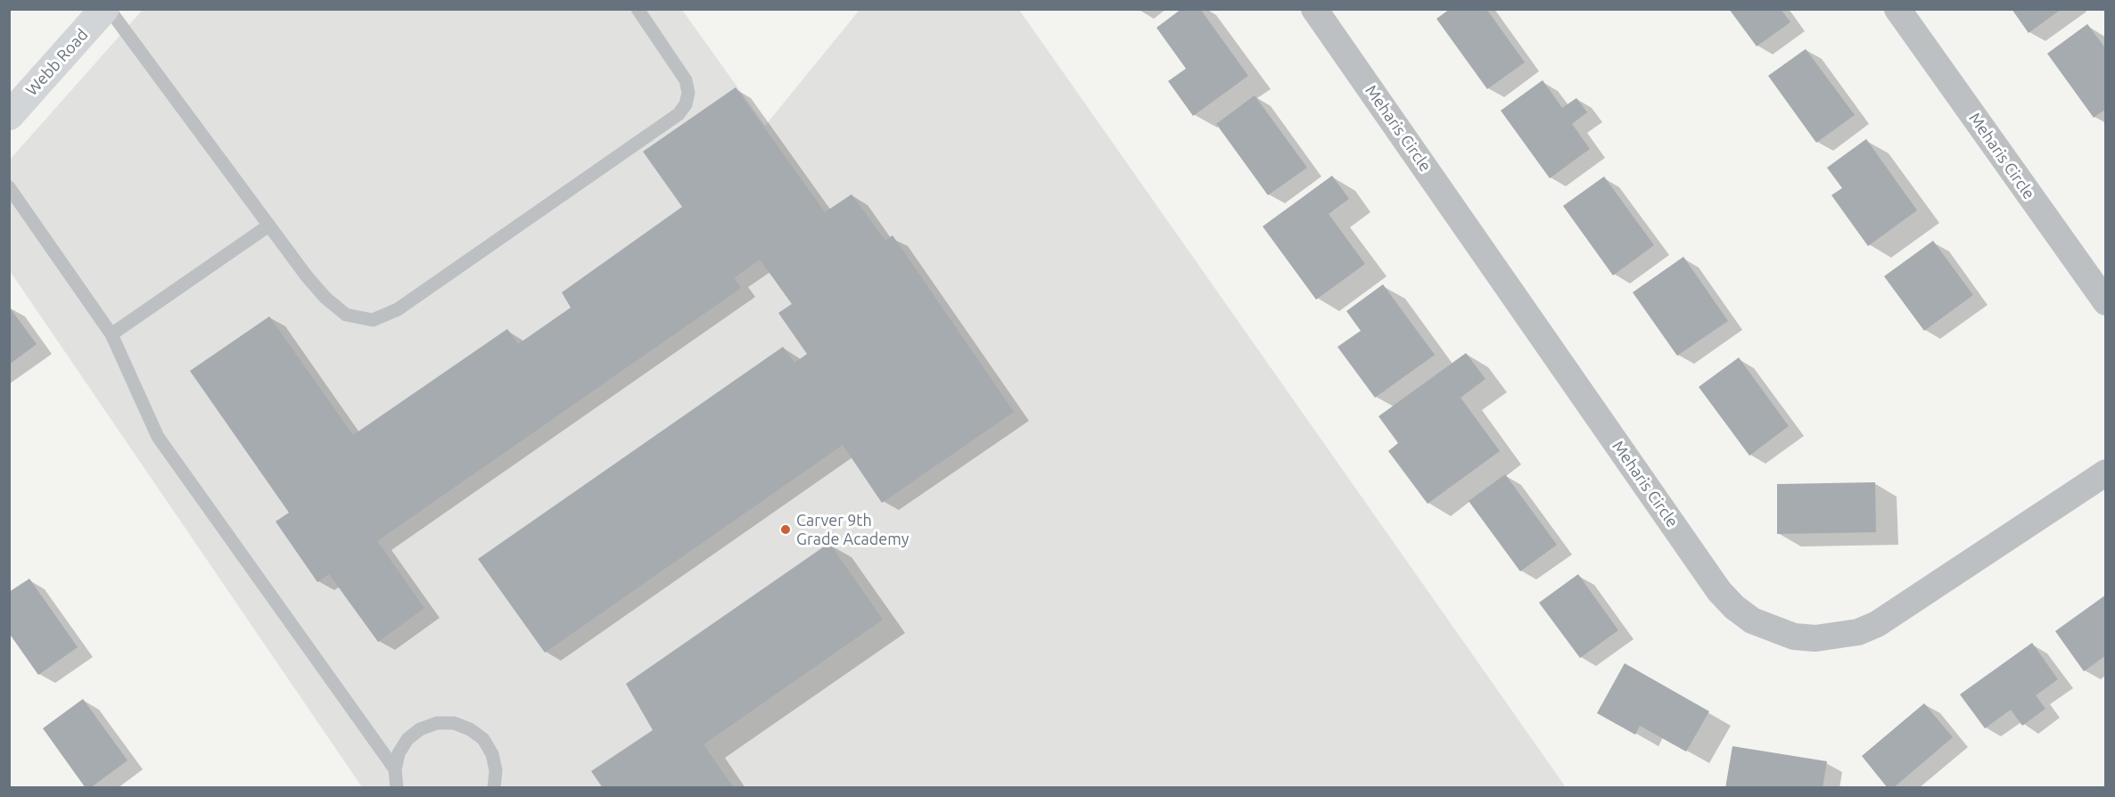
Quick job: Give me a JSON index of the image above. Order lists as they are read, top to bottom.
{
  "streets": {
    "street": ["Webb Road", "Meharis Circle"]
  },
  "places": ["Carver 9th Grade Academy"]
}
